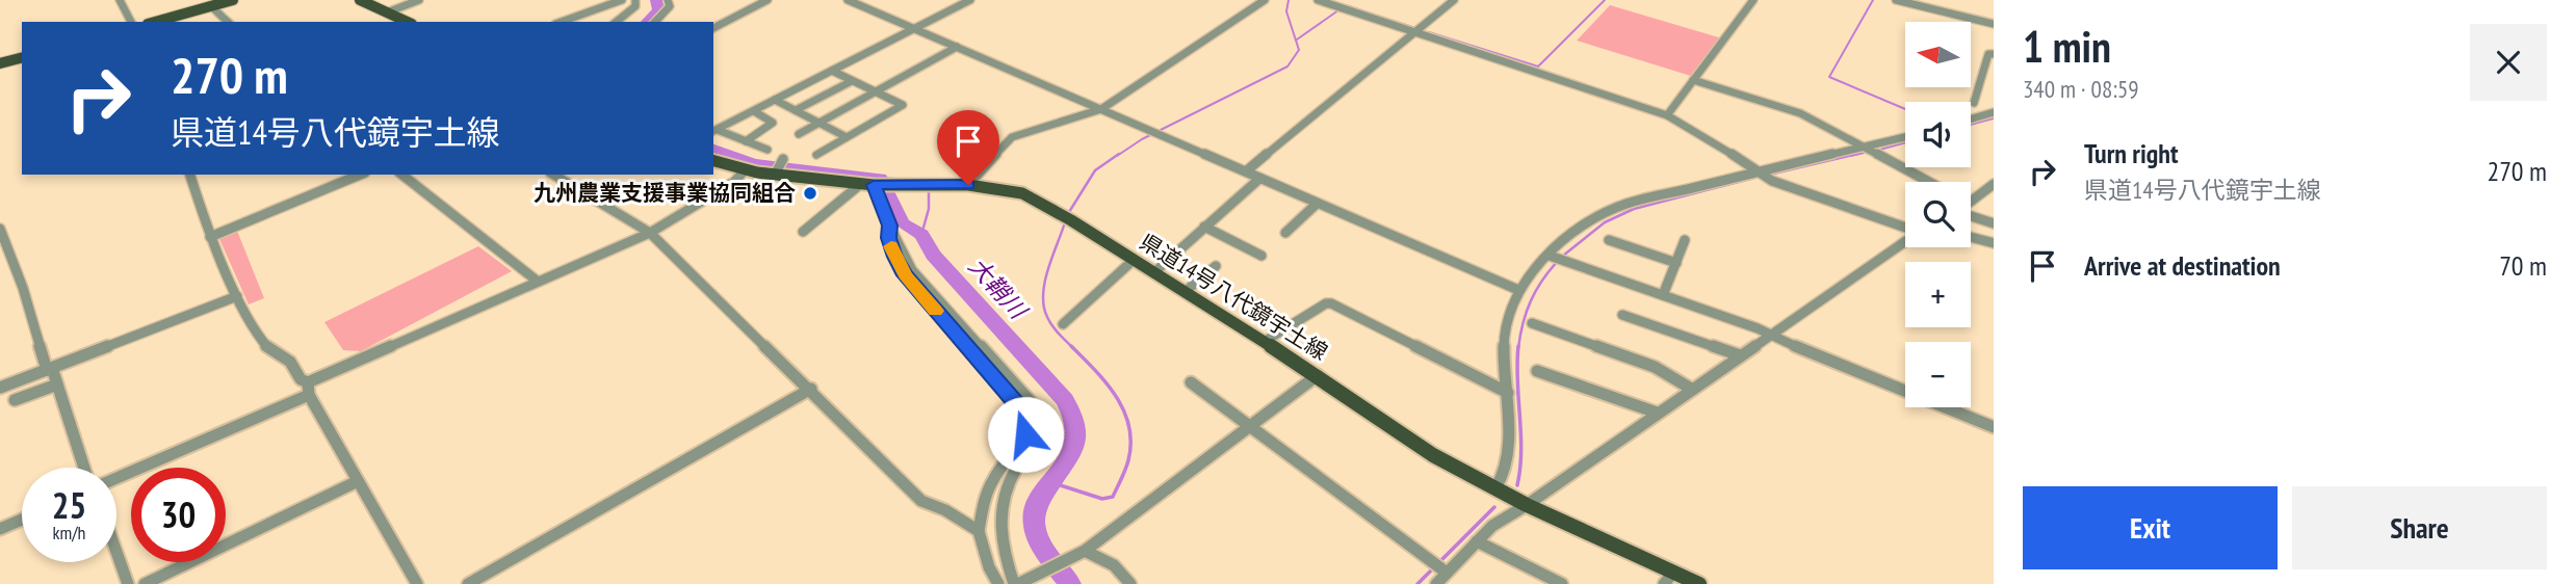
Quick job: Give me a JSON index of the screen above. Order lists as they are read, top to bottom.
{
  "streets": {
    "main road": ["県道14号八代鏡宇土線"]
  },
  "water": ["大鞘川"],
  "places": ["九州農業支援事業協同組合"],
  "north": "left",
  "page": {
    "heading": ["1 min", "340 m · 08:59"],
    "map_buttons": ["+", "−"],
    "turn": ["270 m", "県道14号八代鏡宇土線"],
    "list": [
      {
        "name": "Turn right",
        "note": "県道14号八代鏡宇土線",
        "value": "270 m"
      },
      {
        "name": "Arrive at destination",
        "value": "70 m"
      }
    ],
    "speed": "25 km/h",
    "limit": "30",
    "buttons": ["Exit", "Share"]
  }
}
